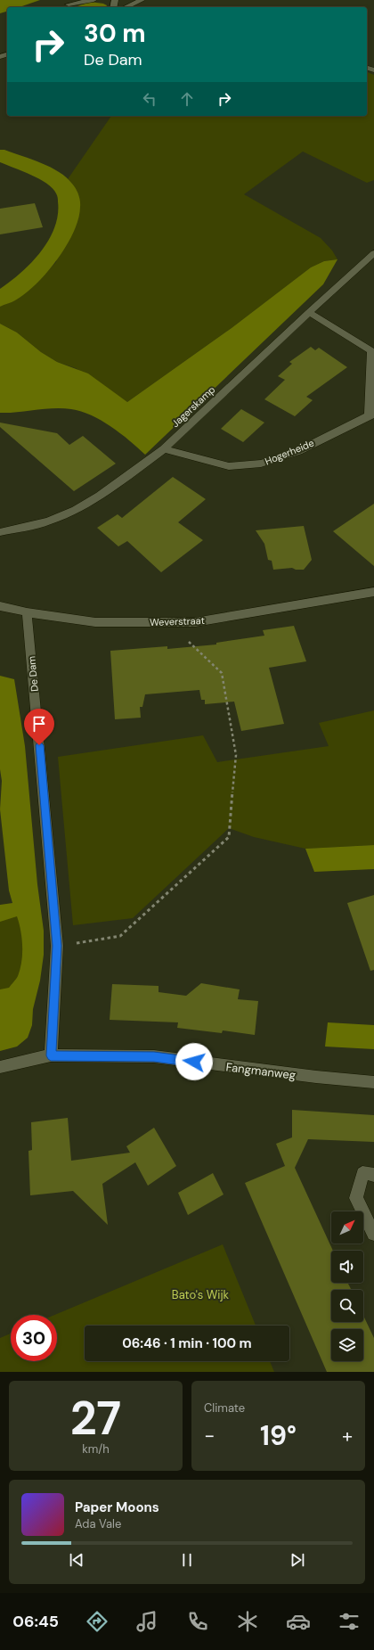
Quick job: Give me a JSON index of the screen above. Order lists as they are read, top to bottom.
{
  "streets": {
    "street": [
      "Jagerskamp",
      "Hogerheide",
      "Weverstraat",
      "De Dam",
      "Fangmanweg"
    ]
  },
  "crossings": [
    ["Jagerskamp", "Hogerheide"],
    ["Weverstraat", "De Dam"],
    ["De Dam", "Fangmanweg"]
  ],
  "parks": ["Bato's Wijk"],
  "north": "top right",
  "page": {
    "turn": ["30 m", "De Dam"],
    "limit": "30",
    "trip": "06:46 · 1 min · 100 m",
    "tile": [
      ["27", "km/h"],
      "Climate"
    ],
    "heat": ["−", "19°", "+"],
    "song": ["Paper Moons", "Ada Vale"],
    "tabs": "06:45"
  }
}
